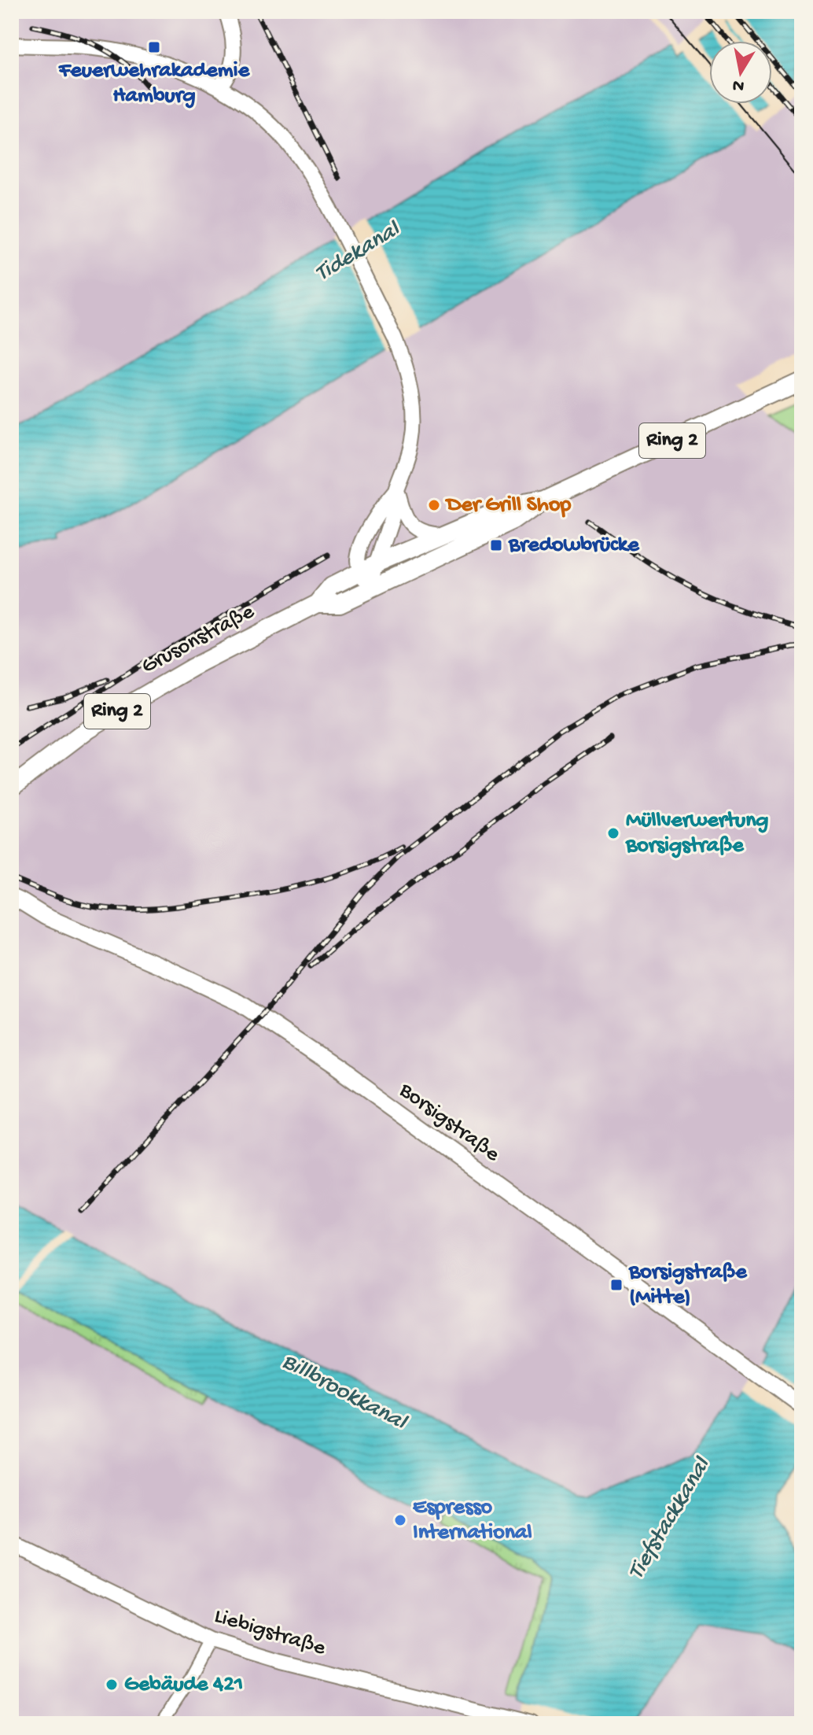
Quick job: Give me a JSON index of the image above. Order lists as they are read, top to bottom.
{
  "streets": {
    "main road": ["Ring 2", "Grusonstraße", "Borsigstraße"],
    "street": ["Liebigstraße"]
  },
  "water": ["Tidekanal", "Billbrookkanal", "Tiefstackkanal"],
  "places": {
    "transit": ["Feuerwehrakademie Hamburg", "Bredowbrücke", "Borsigstraße (Mitte)"],
    "other": [
      "Der Grill Shop",
      "Müllverwertung Borsigstraße",
      "Espresso International",
      "Gebäude 421"
    ]
  },
  "north": "bottom"
}
